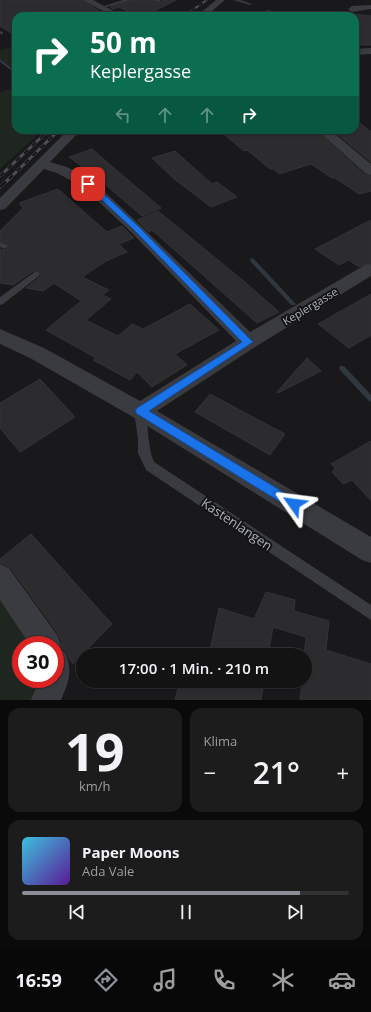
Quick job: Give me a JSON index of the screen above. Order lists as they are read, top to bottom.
{
  "streets": {
    "street": ["Keplergasse"],
    "lane": ["Kastenlangen"]
  },
  "crossings": [
    ["Keplergasse", "Kastenlangen"]
  ],
  "page": {
    "turn": ["50 m", "Keplergasse"],
    "limit": "30",
    "trip": "17:00 · 1 Min. · 210 m",
    "tile": [
      ["19", "km/h"],
      "Klima"
    ],
    "heat": ["−", "21°", "+"],
    "song": ["Paper Moons", "Ada Vale"],
    "tabs": "16:59"
  }
}
